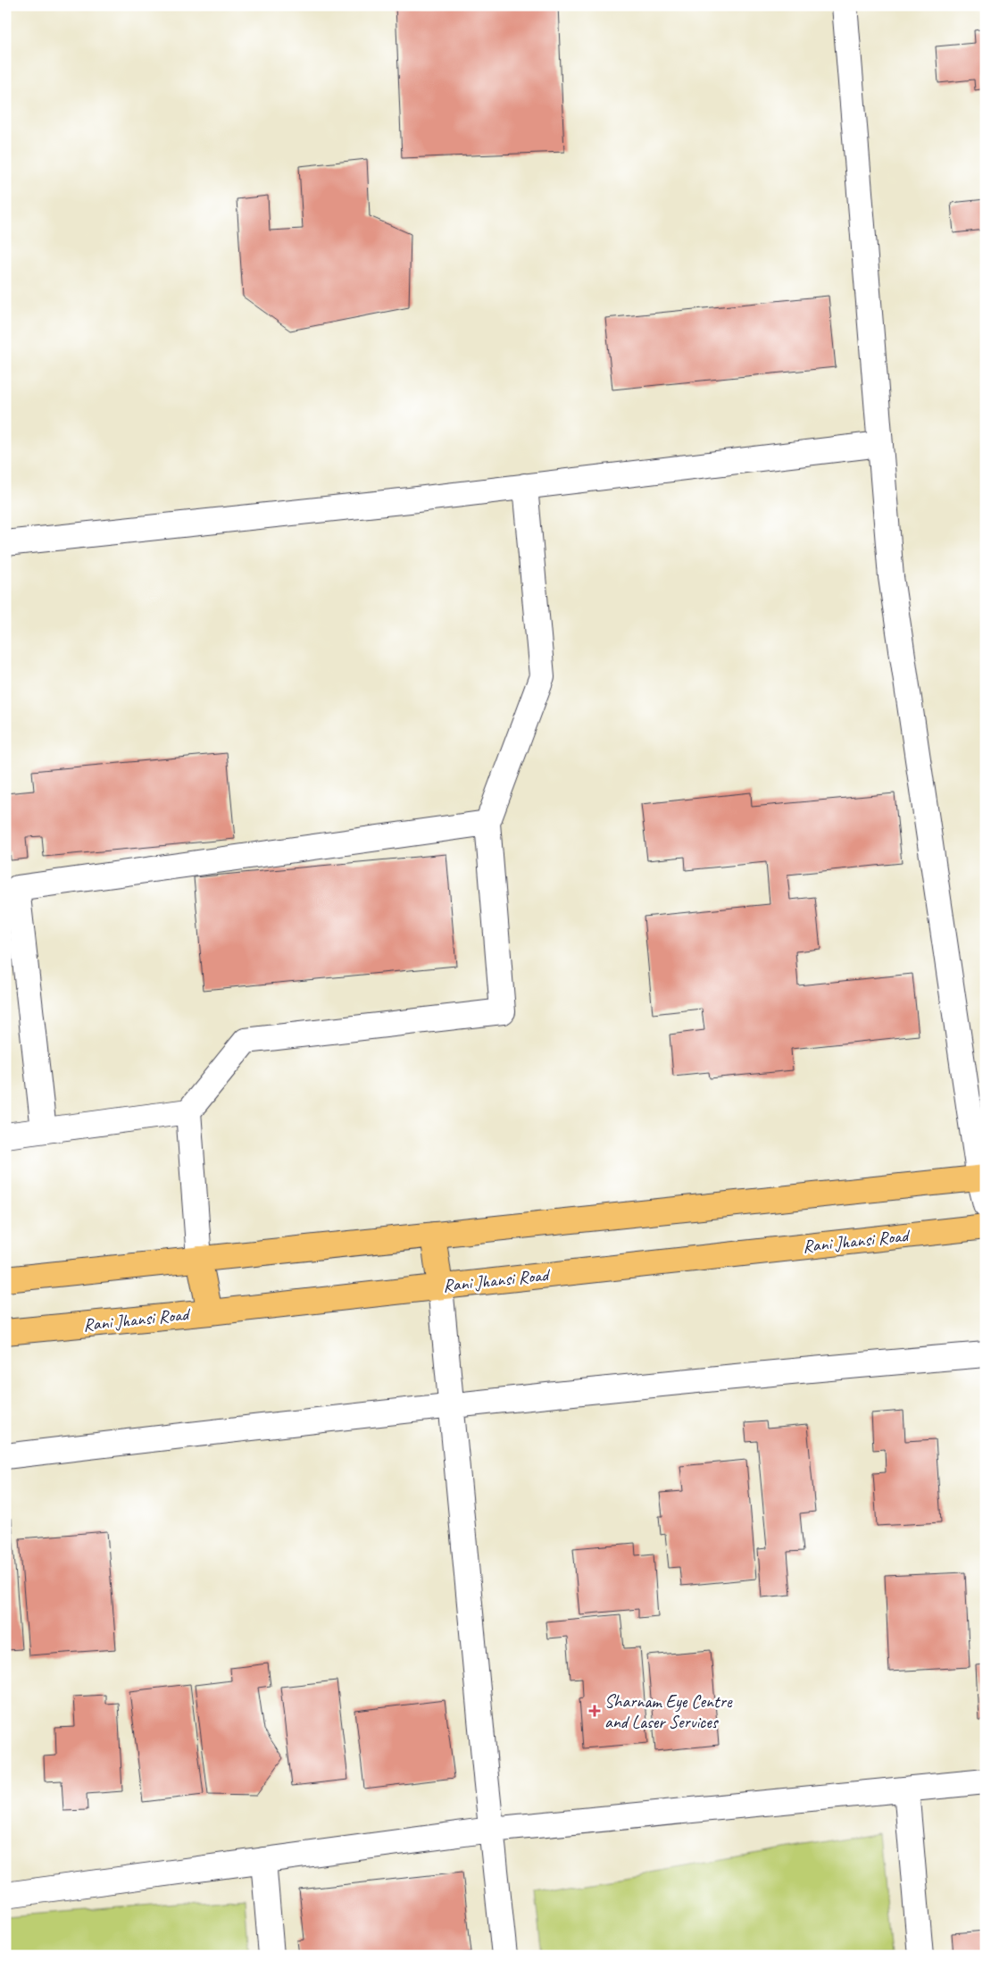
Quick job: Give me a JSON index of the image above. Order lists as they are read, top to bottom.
{
  "streets": {
    "highway": ["Rani Jhansi Road"]
  },
  "places": {
    "health": ["Sharnam Eye Centre and Laser Services"]
  }
}
